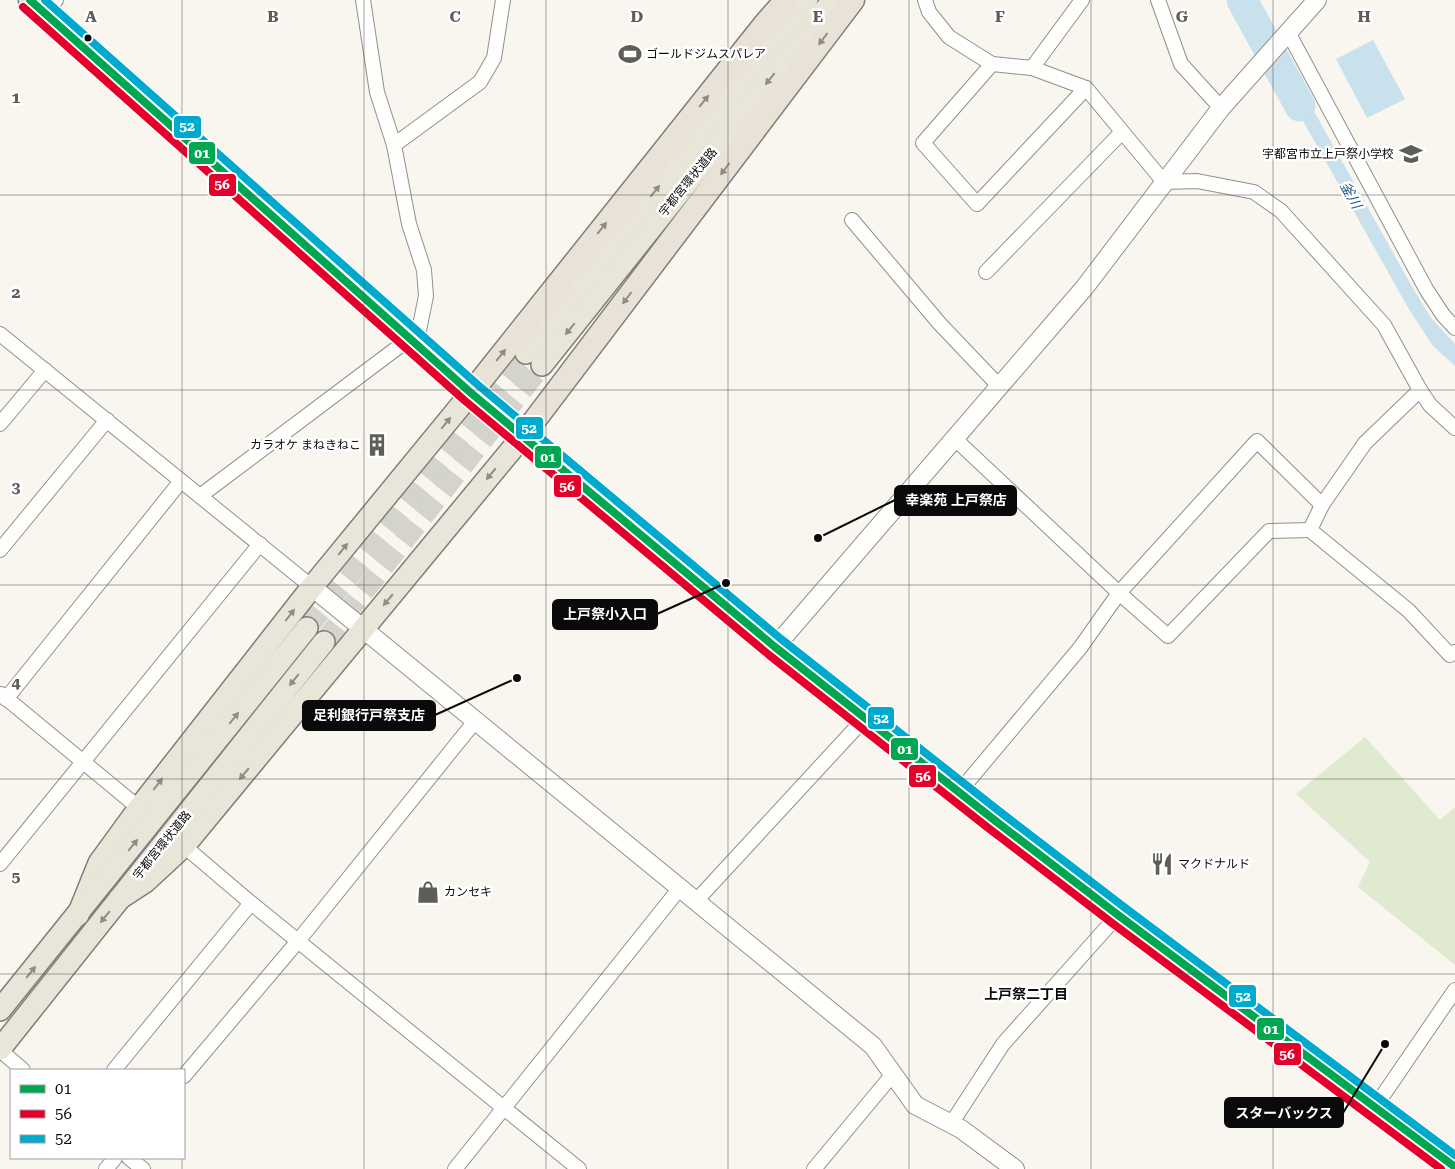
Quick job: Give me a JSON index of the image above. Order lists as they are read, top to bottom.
{
  "streets": {
    "main road": ["宇都宮環状道路"]
  },
  "districts": ["上戸祭二丁目"],
  "water": ["釜川"],
  "places": {
    "sports": ["ゴールドジムスパレア"],
    "school or university": ["宇都宮市立上戸祭小学校"],
    "building": ["カラオケ まねきねこ"],
    "other": [
      "幸楽苑 上戸祭店",
      "上戸祭小入口",
      "足利銀行戸祭支店",
      "スターバックス"
    ],
    "restaurant": ["マクドナルド"],
    "shop": ["カンセキ"]
  },
  "lines": ["transit line 01", "transit line 52", "transit line 56"],
  "legend": ["01", "56", "52"],
  "grid": {
    "columns": [
      "A",
      "B",
      "C",
      "D",
      "E",
      "F",
      "G",
      "H"
    ],
    "rows": [
      "1",
      "2",
      "3",
      "4",
      "5"
    ]
  }
}
